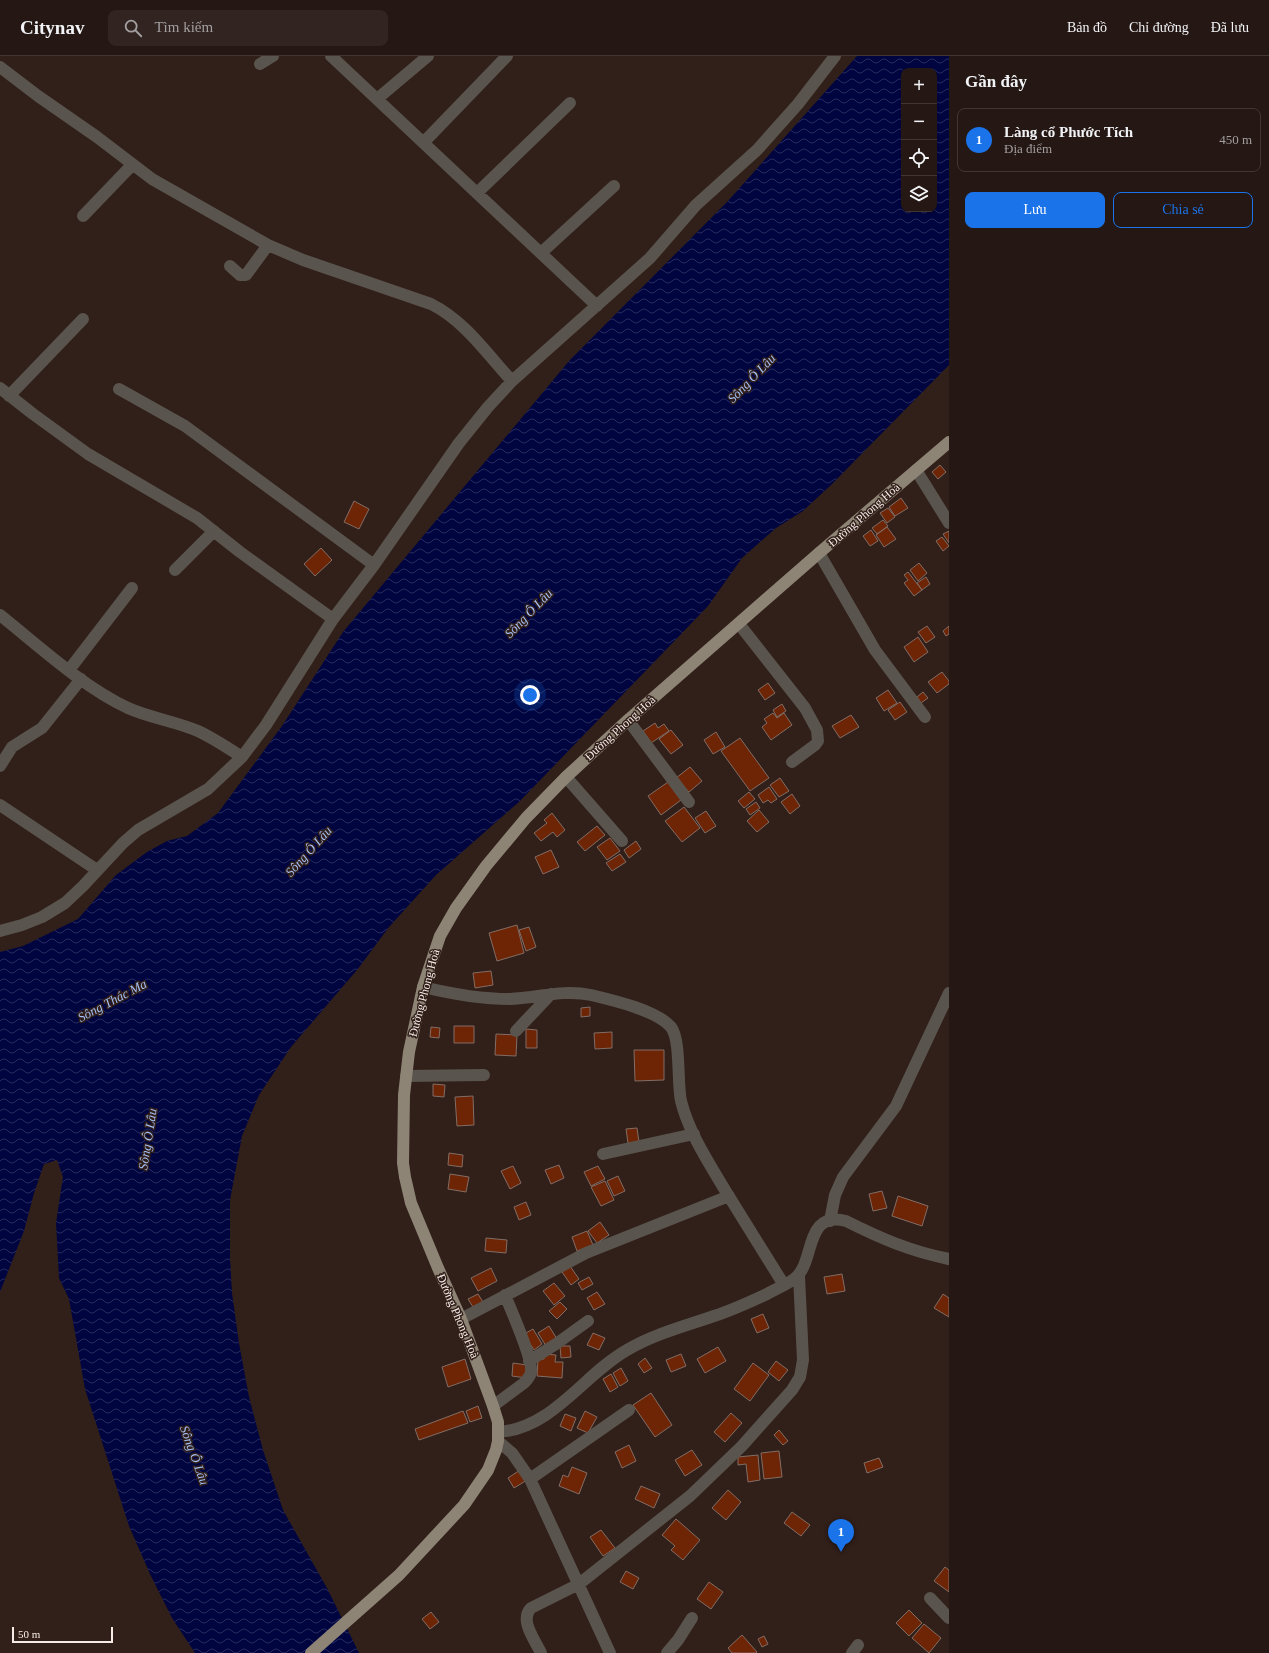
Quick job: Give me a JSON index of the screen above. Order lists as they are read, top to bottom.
{
  "streets": {
    "main road": ["Đường Phong Hoà"]
  },
  "water": ["Sông Ô Lâu", "Sông Thác Ma"],
  "scale_bar": "50 m",
  "page": {
    "header": "Citynav",
    "search": "Tìm kiếm",
    "nav": ["Bản đồ", "Chỉ đường", "Đã lưu"],
    "heading": "Gần đây",
    "map_buttons": ["+", "−"],
    "list": [
      {
        "mark": "1",
        "name": "Làng cổ Phước Tích",
        "note": "Địa điểm",
        "value": "450 m"
      }
    ],
    "buttons": ["Lưu", "Chia sẻ"],
    "pins": "1",
    "scale": "50 m"
  }
}
